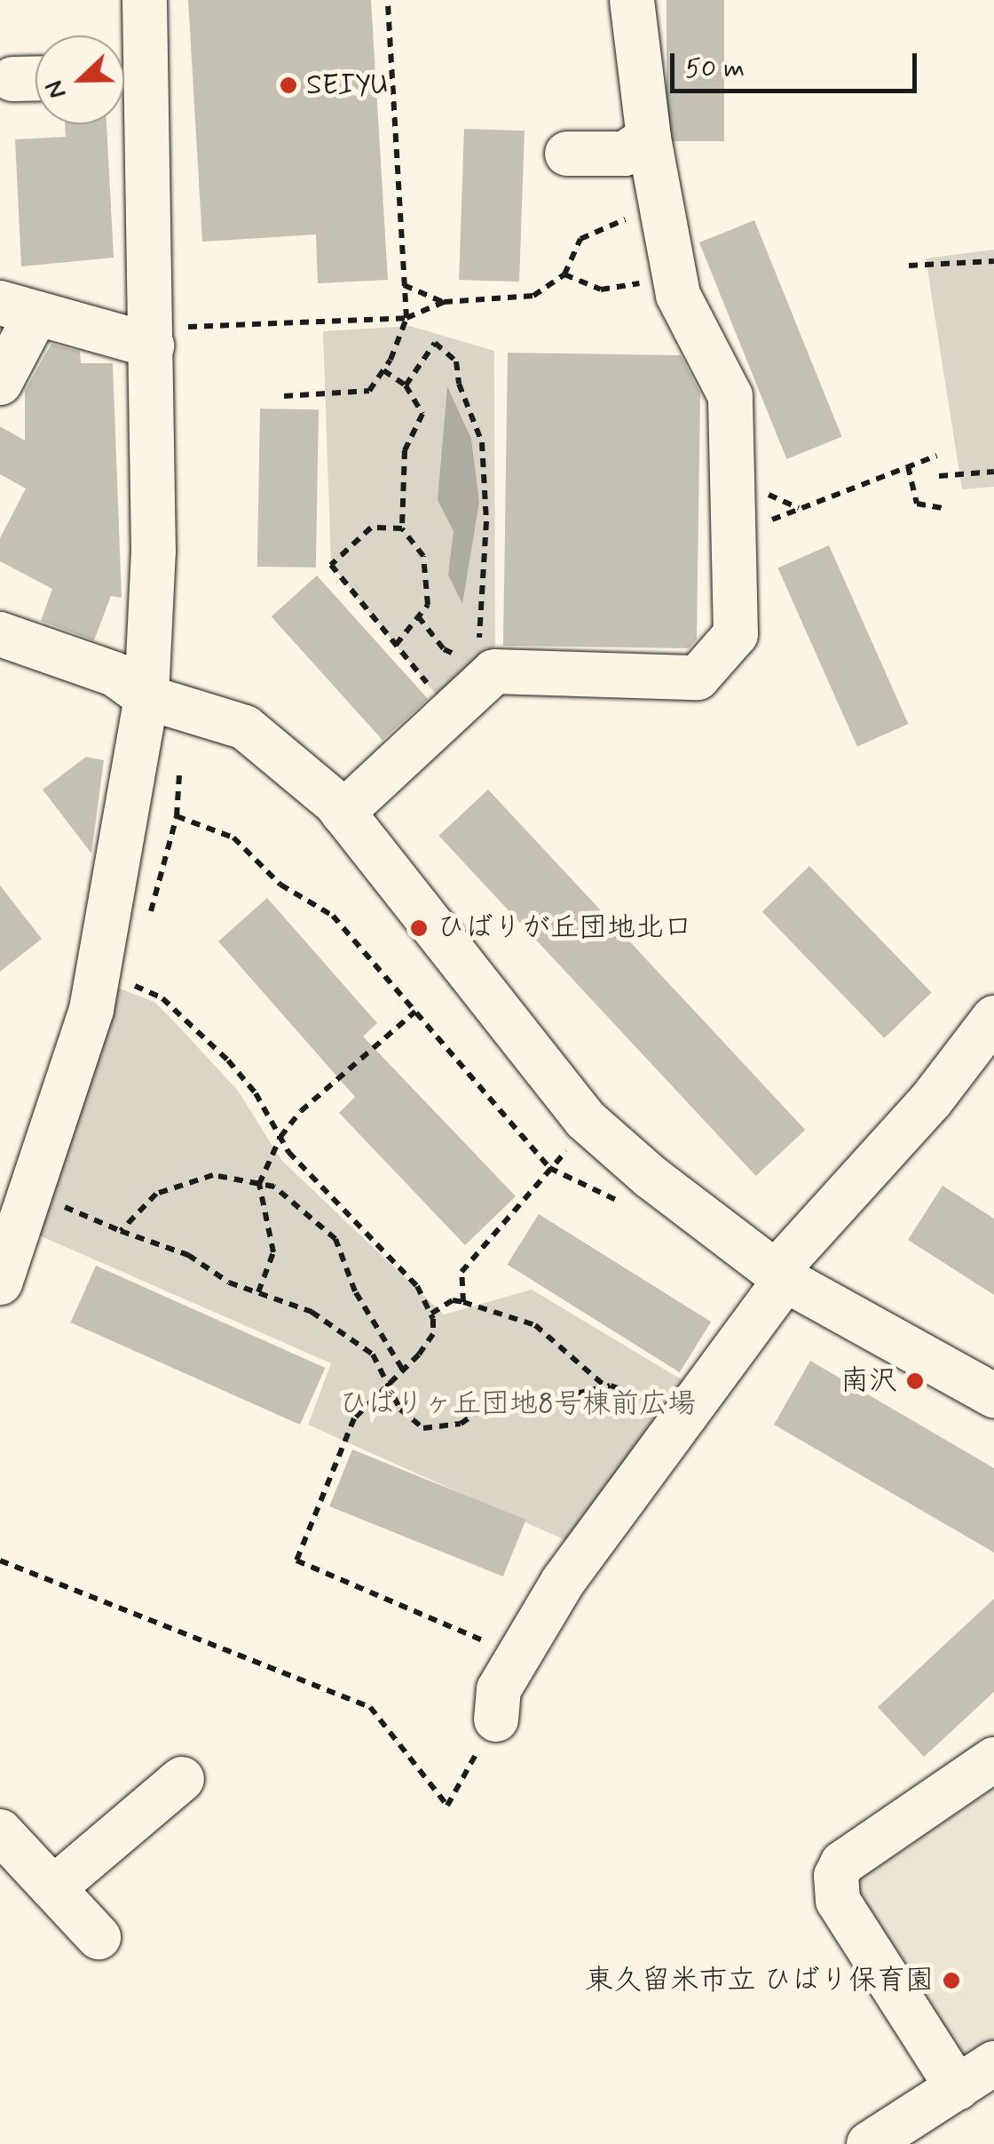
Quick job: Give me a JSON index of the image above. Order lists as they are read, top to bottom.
{
  "parks": ["ひばりヶ丘団地8号棟前広場"],
  "places": [
    "SEIYU",
    "ひばりが丘団地北口",
    "南沢",
    "東久留米市立 ひばり保育園"
  ],
  "scale_bar": "50 m",
  "north": "left"
}
